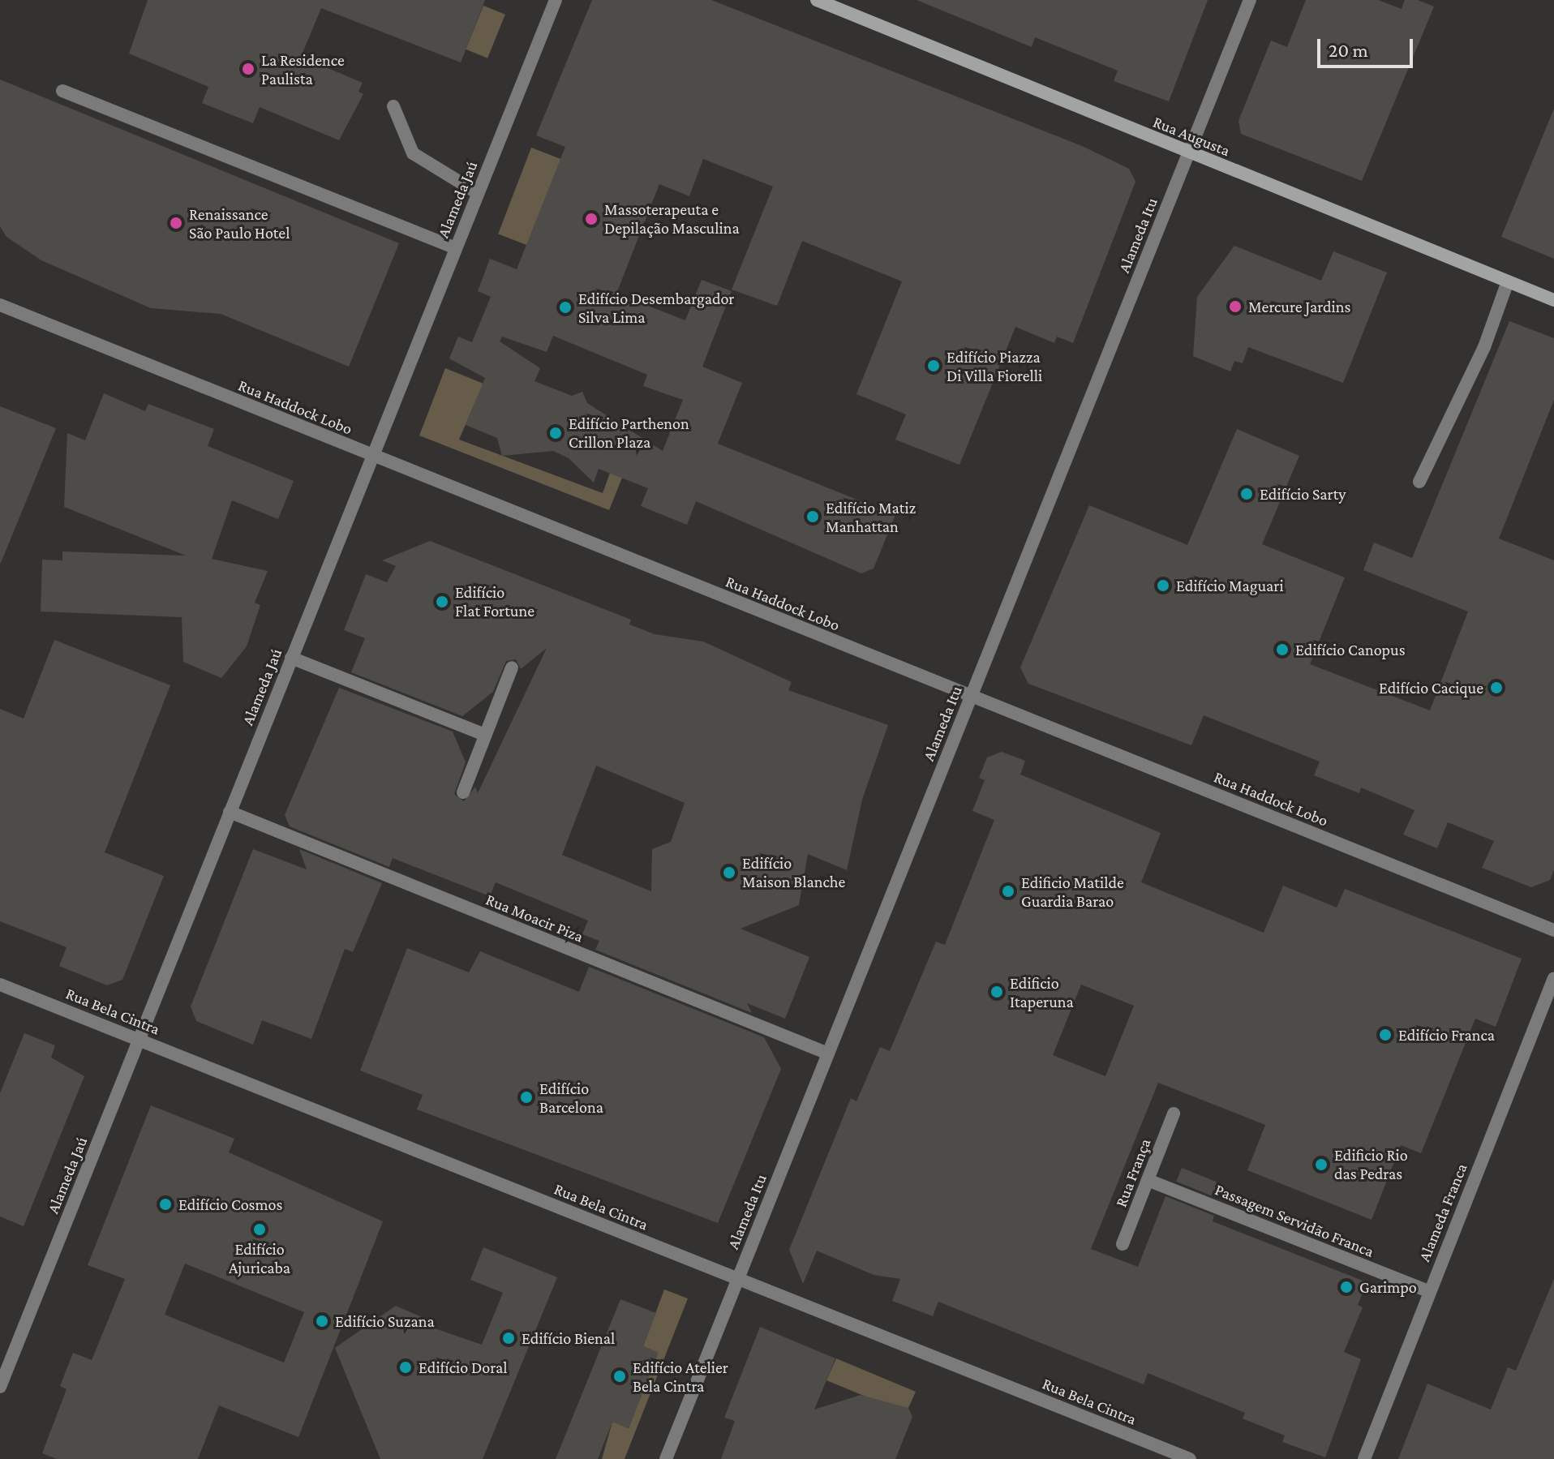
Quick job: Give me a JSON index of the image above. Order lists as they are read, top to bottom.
{
  "streets": {
    "main road": ["Rua Augusta"],
    "street": [
      "Alameda Jaú",
      "Alameda Itu",
      "Rua Haddock Lobo",
      "Rua Moacir Piza",
      "Rua Bela Cintra",
      "Rua França",
      "Alameda Franca",
      "Passagem Servidão Franca"
    ]
  },
  "crossings": [
    ["Rua Augusta", "Alameda Itu"],
    ["Alameda Jaú", "Rua Haddock Lobo"],
    ["Alameda Jaú", "Rua Moacir Piza"],
    ["Alameda Jaú", "Rua Bela Cintra"],
    ["Alameda Itu", "Rua Haddock Lobo"],
    ["Alameda Itu", "Rua Moacir Piza"],
    ["Alameda Itu", "Rua Bela Cintra"],
    ["Rua França", "Passagem Servidão Franca"],
    ["Alameda Franca", "Passagem Servidão Franca"]
  ],
  "places": [
    "La Residence Paulista",
    "Massoterapeuta e Depilação Masculina",
    "Renaissance São Paulo Hotel",
    "Mercure Jardins",
    "Edifício Desembargador Silva Lima",
    "Edifício Piazza Di Villa Fiorelli",
    "Edifício Parthenon Crillon Plaza",
    "Edifício Sarty",
    "Edifício Matiz Manhattan",
    "Edifício Maguari",
    "Edifício Flat Fortune",
    "Edifício Canopus",
    "Edifício Cacique",
    "Edifício Maison Blanche",
    "Edificio Matilde Guardia Barao",
    "Edificio Itaperuna",
    "Edifício Franca",
    "Edifício Barcelona",
    "Edificio Rio das Pedras",
    "Edifício Cosmos",
    "Edifício Ajuricaba",
    "Garimpo",
    "Edifício Suzana",
    "Edifício Bienal",
    "Edifício Doral",
    "Edifício Atelier Bela Cintra"
  ],
  "scale_bar": "20 m"
}
